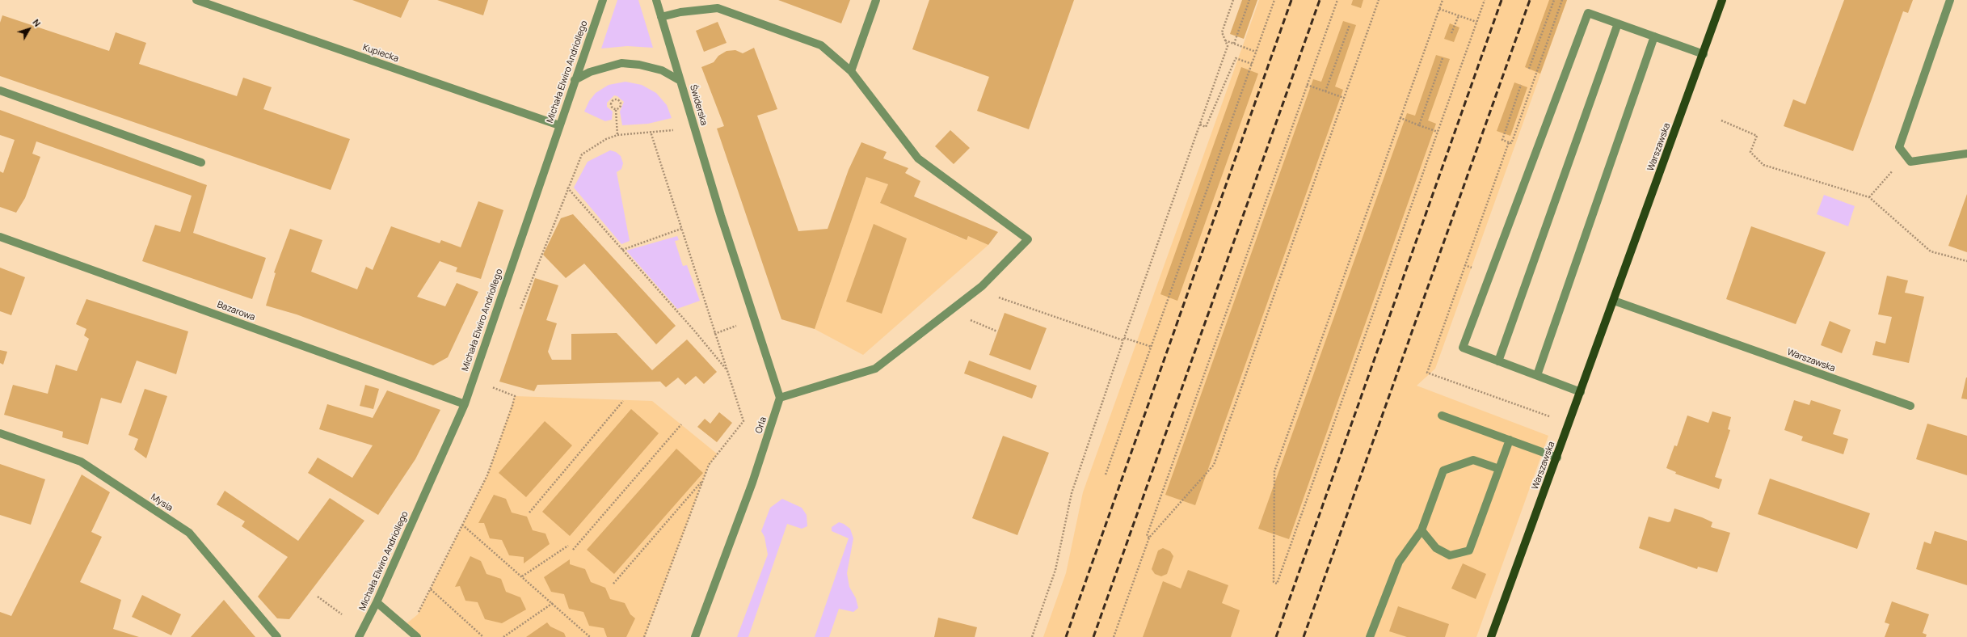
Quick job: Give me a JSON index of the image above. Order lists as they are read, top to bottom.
{
  "streets": {
    "main road": ["Warszawska"],
    "street": [
      "Kupiecka",
      "Michała Elwiro Andriollego",
      "Świderska",
      "Bazarowa",
      "Orla",
      "Mysia"
    ]
  },
  "crossings": [
    ["Kupiecka", "Michała Elwiro Andriollego"],
    ["Michała Elwiro Andriollego", "Bazarowa"],
    ["Świderska", "Orla"]
  ],
  "north": "top right"
}
